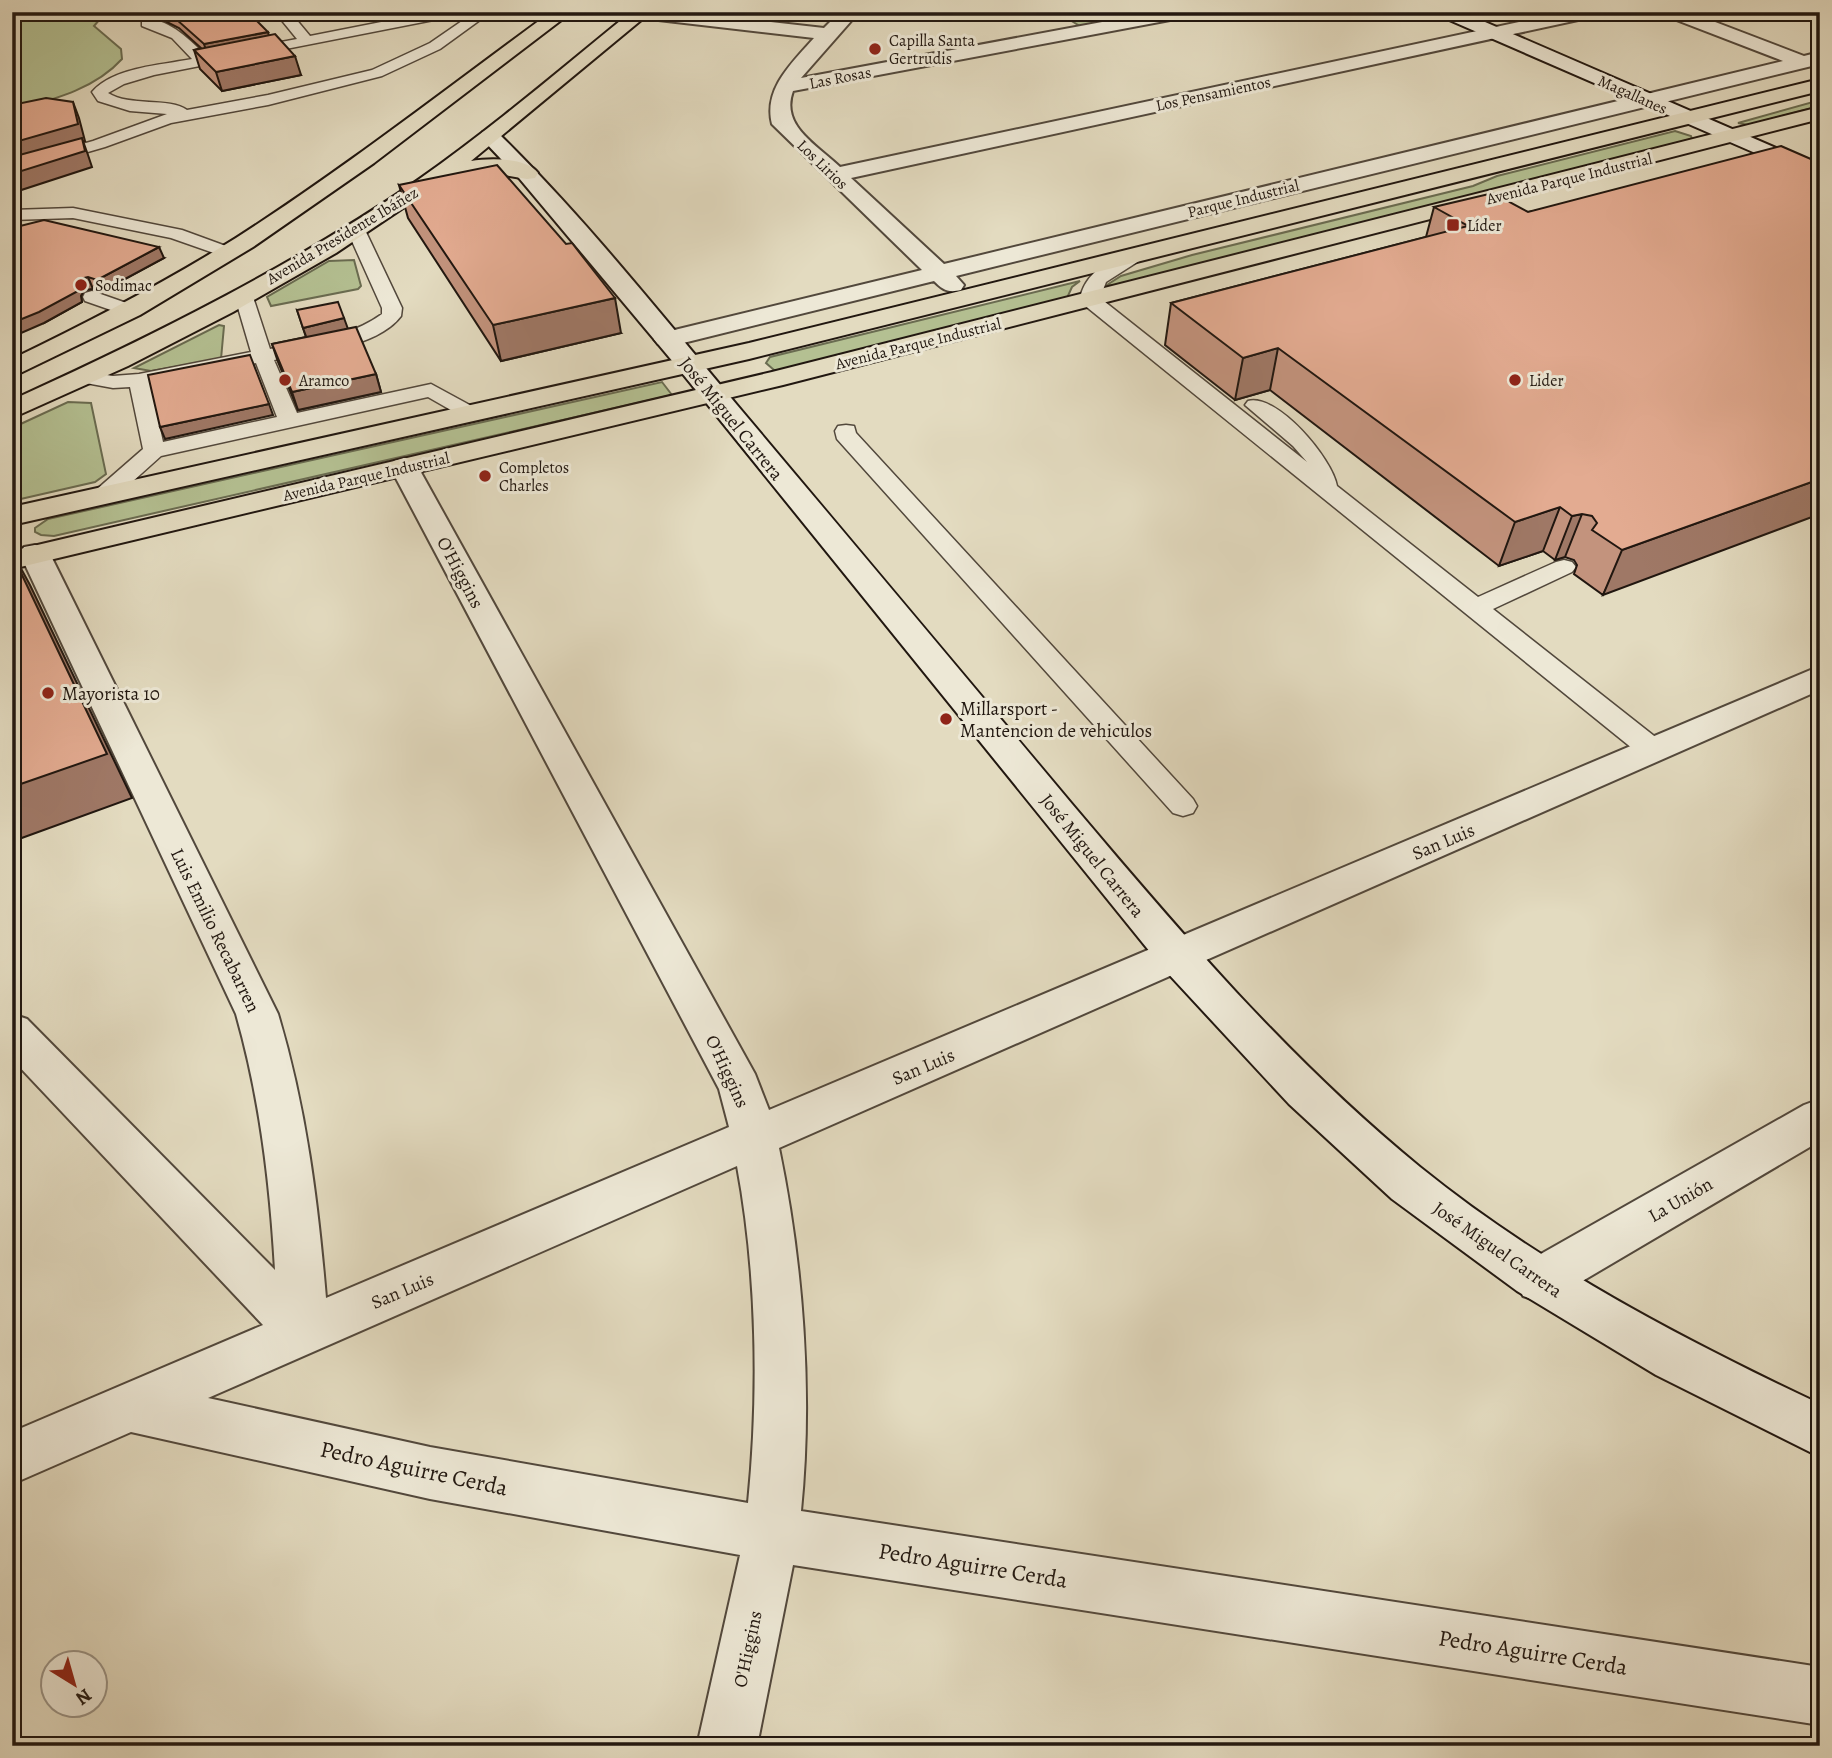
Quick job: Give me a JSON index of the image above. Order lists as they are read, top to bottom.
{
  "streets": {
    "main road": ["Avenida Parque Industrial", "Avenida Presidente Ibáñez"],
    "street": [
      "Las Rosas",
      "Los Pensamientos",
      "Magallanes",
      "Los Lirios",
      "Parque Industrial",
      "José Miguel Carrera",
      "O'Higgins",
      "San Luis",
      "Luis Emilio Recabarren",
      "La Unión",
      "Pedro Aguirre Cerda"
    ]
  },
  "crossings": [
    ["Las Rosas", "Los Lirios"],
    ["Los Pensamientos", "Magallanes"],
    ["Los Pensamientos", "Los Lirios"],
    ["Magallanes", "Avenida Parque Industrial"],
    ["Magallanes", "Parque Industrial"],
    ["Los Lirios", "Avenida Parque Industrial"],
    ["Los Lirios", "Parque Industrial"],
    ["Avenida Parque Industrial", "José Miguel Carrera"],
    ["Avenida Parque Industrial", "O'Higgins"],
    ["Avenida Parque Industrial", "Luis Emilio Recabarren"],
    ["Parque Industrial", "José Miguel Carrera"],
    ["Avenida Presidente Ibáñez", "José Miguel Carrera"],
    ["José Miguel Carrera", "San Luis"],
    ["José Miguel Carrera", "La Unión"],
    ["O'Higgins", "San Luis"],
    ["O'Higgins", "Pedro Aguirre Cerda"],
    ["San Luis", "Luis Emilio Recabarren"],
    ["San Luis", "Pedro Aguirre Cerda"]
  ],
  "places": {
    "other": [
      "Capilla Santa Gertrudis",
      "Sodimac",
      "Aramco",
      "Lider",
      "Completos Charles",
      "Mayorista 10",
      "Millarsport - Mantencion de vehiculos"
    ],
    "transit": ["Líder"]
  },
  "north": "bottom right"
}
